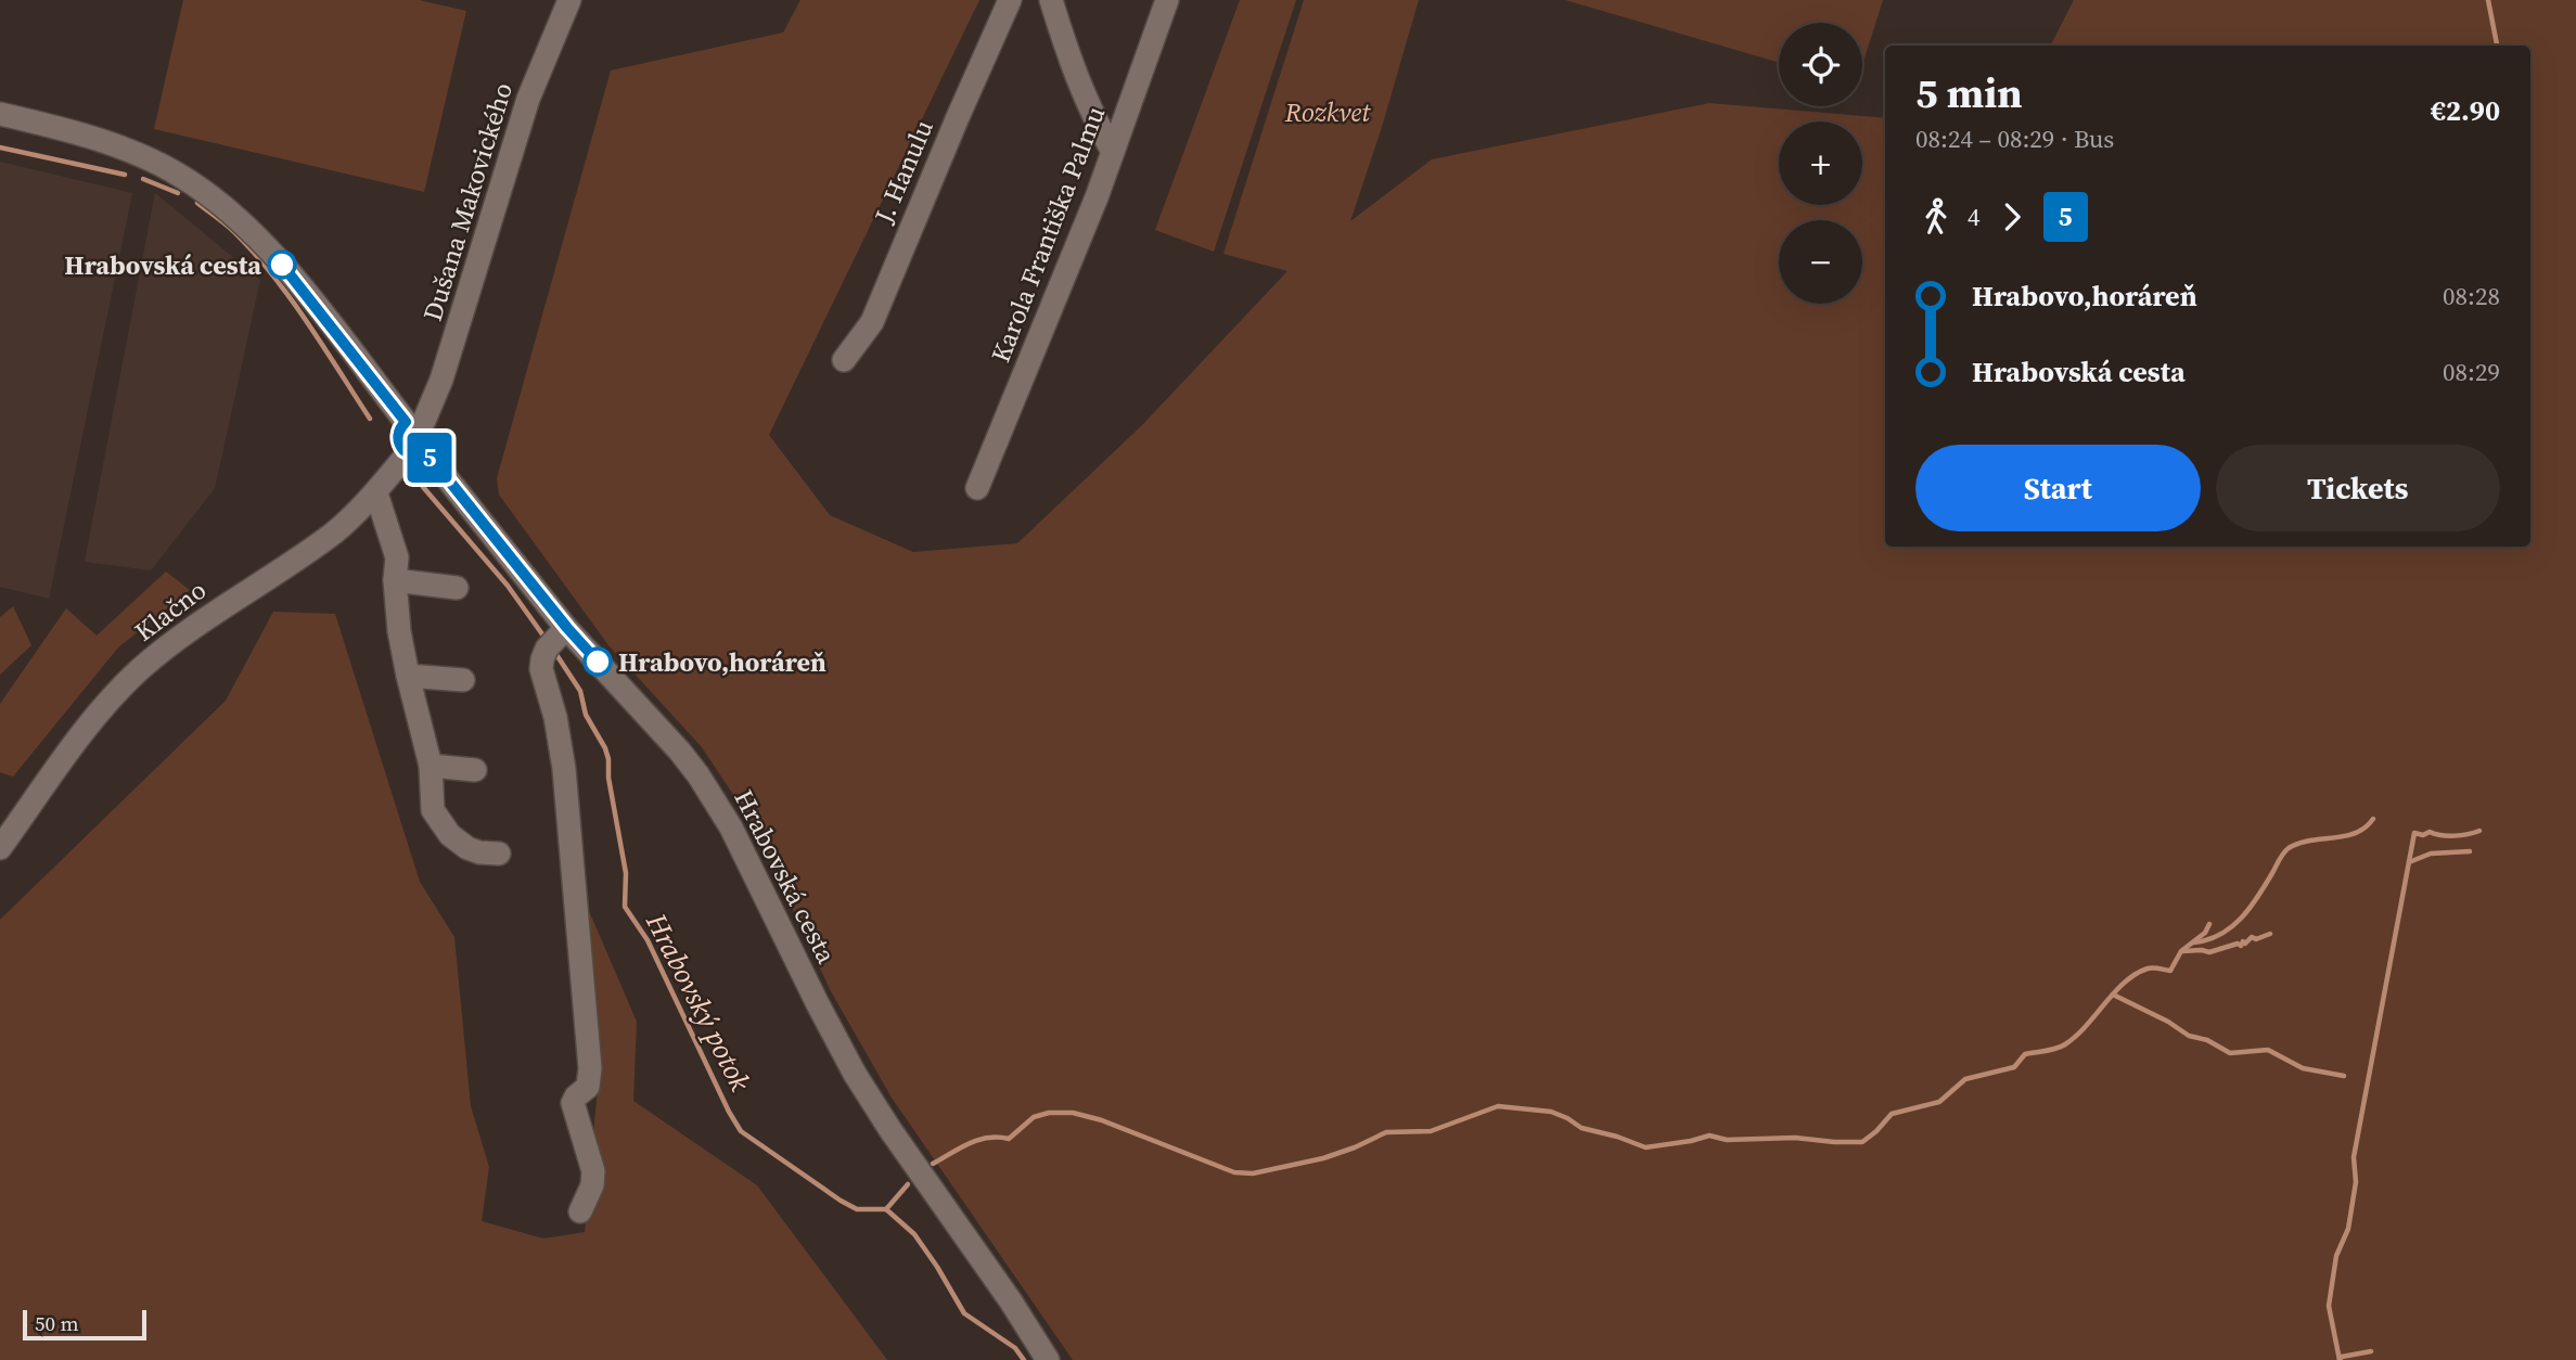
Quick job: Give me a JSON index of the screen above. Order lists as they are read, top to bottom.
{
  "streets": {
    "street": [
      "J. Hanulu",
      "Dušana Makovického",
      "Karola Františka Palmu",
      "Klačno",
      "Hrabovská cesta"
    ]
  },
  "crossings": [
    ["Dušana Makovického", "Klačno"],
    ["Dušana Makovického", "Hrabovská cesta"],
    ["Klačno", "Hrabovská cesta"]
  ],
  "water": ["Hrabovský potok"],
  "parks": ["Rozkvet"],
  "places": ["Hrabovská cesta", "Hrabovo,horáreň"],
  "lines": ["bus line 5"],
  "scale_bar": "50 m",
  "page": {
    "on_map": "5",
    "map_buttons": ["+", "−"],
    "heading": ["5 min", "08:24 – 08:29 · Bus", "€2.90"],
    "legs": ["4", "5"],
    "list": [
      {
        "name": "Hrabovo,horáreň",
        "value": "08:28"
      },
      {
        "name": "Hrabovská cesta",
        "value": "08:29"
      }
    ],
    "buttons": ["Start", "Tickets"],
    "scale": "50 m"
  }
}
